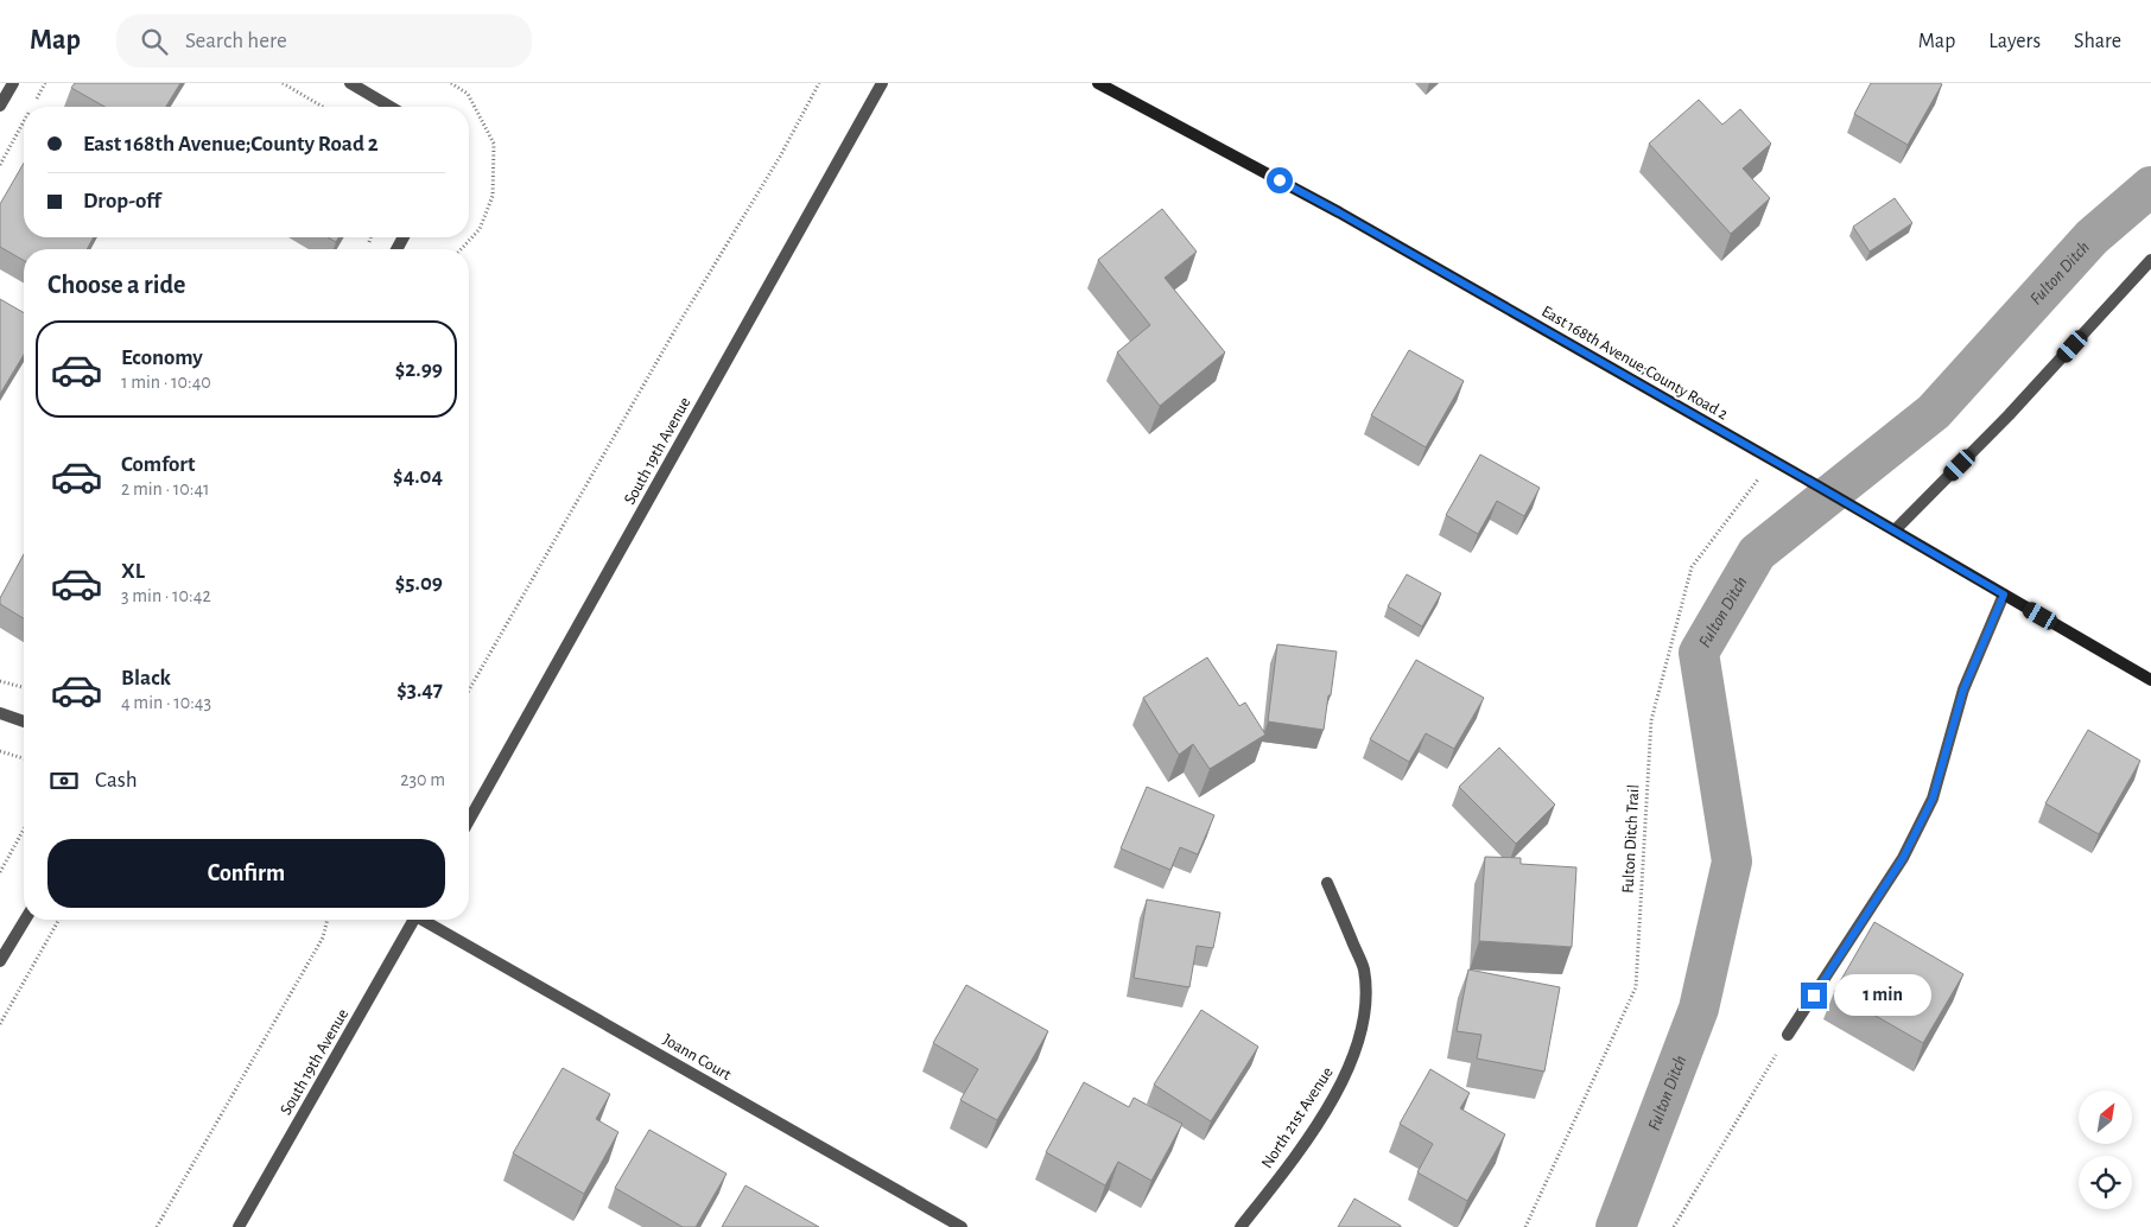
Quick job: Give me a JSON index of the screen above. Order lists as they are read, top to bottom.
{
  "streets": {
    "main road": ["East 168th Avenue;County Road 2"],
    "street": ["South 19th Avenue", "Joann Court", "North 21st Avenue"],
    "path": ["Fulton Ditch Trail"]
  },
  "crossings": [
    ["East 168th Avenue;County Road 2", "Fulton Ditch Trail"]
  ],
  "water": ["Fulton Ditch"],
  "north": "top right",
  "page": {
    "header": "Map",
    "search": "Search here",
    "nav": ["Map", "Layers", "Share"],
    "banner": ["East 168th Avenue;County Road 2", "Drop-off"],
    "heading": "Choose a ride",
    "list": [
      {
        "name": "Economy",
        "note": "1 min · 10:40",
        "value": "$2.99"
      },
      {
        "name": "Comfort",
        "note": "2 min · 10:41",
        "value": "$4.04"
      },
      {
        "name": "XL",
        "note": "3 min · 10:42",
        "value": "$5.09"
      },
      {
        "name": "Black",
        "note": "4 min · 10:43",
        "value": "$3.47"
      }
    ],
    "pay": ["Cash", "230 m"],
    "buttons": "Confirm",
    "bubble": "1 min"
  }
}
